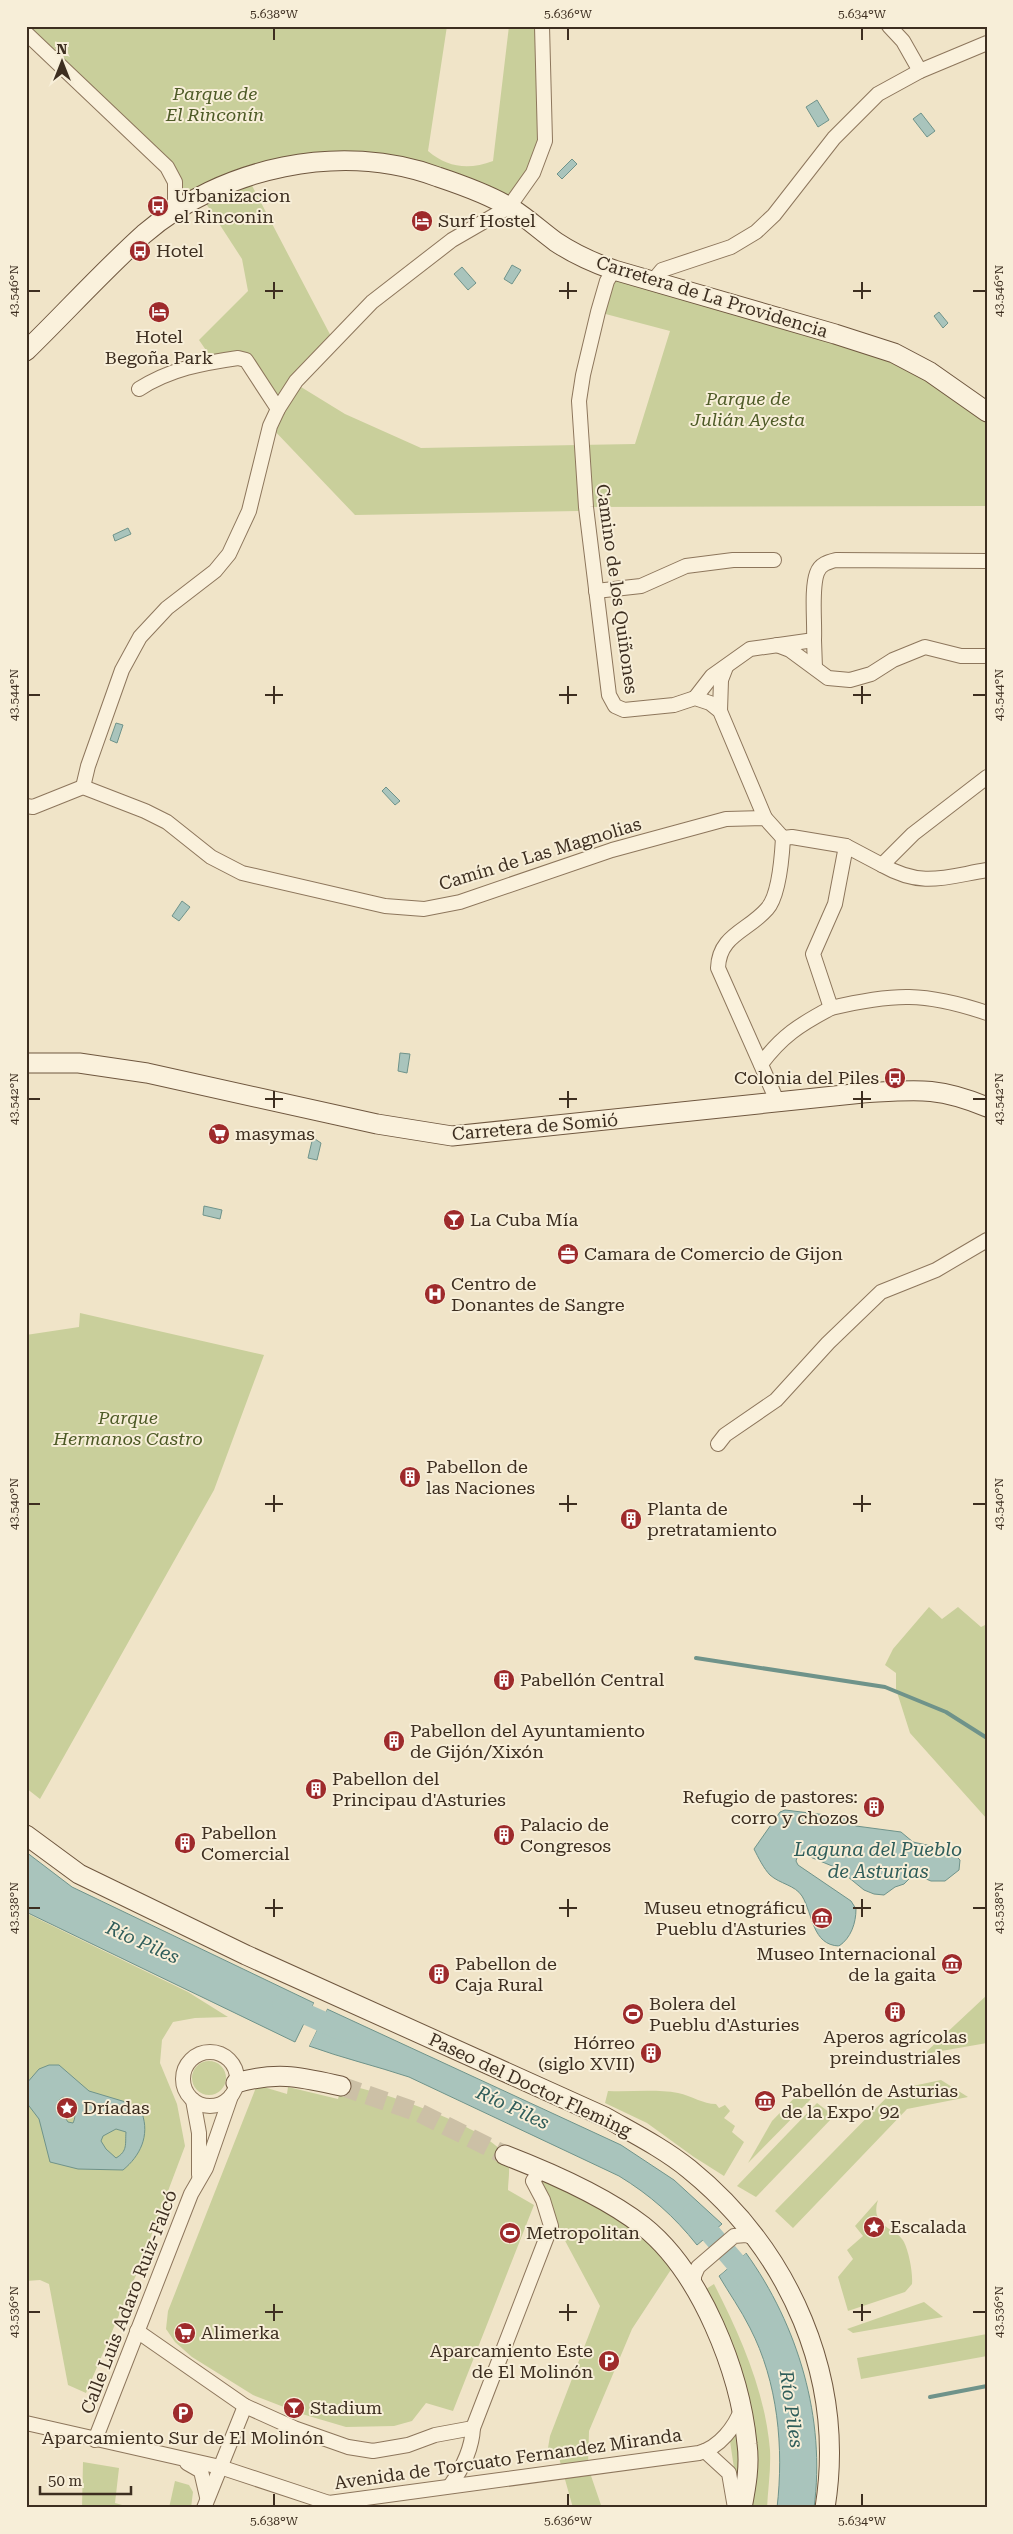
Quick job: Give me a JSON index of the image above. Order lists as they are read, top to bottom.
{
  "streets": {
    "street": [
      "Carretera de La Providencia",
      "Camino de los Quiñones",
      "Camín de Las Magnolias",
      "Carretera de Somió",
      "Paseo del Doctor Fleming",
      "Calle Luis Adaro Ruiz-Falcó",
      "Avenida de Torcuato Fernandez Miranda"
    ]
  },
  "crossings": [
    ["Carretera de La Providencia", "Camino de los Quiñones"],
    ["Calle Luis Adaro Ruiz-Falcó", "Avenida de Torcuato Fernandez Miranda"]
  ],
  "water": ["Laguna del Pueblo de Asturias", "Río Piles"],
  "parks": ["Parque de El Rinconín", "Parque de Julián Ayesta", "Parque Hermanos Castro"],
  "places": {
    "bus stop": ["Urbanizacion el Rinconin", "Hotel", "Colonia del Piles"],
    "hotel": ["Surf Hostel", "Hotel Begoña Park"],
    "supermarket": ["masymas", "Alimerka"],
    "bar": ["La Cuba Mía", "Stadium"],
    "office": ["Camara de Comercio de Gijon"],
    "hospital": ["Centro de Donantes de Sangre"],
    "building": [
      "Pabellon de las Naciones",
      "Planta de pretratamiento",
      "Pabellón Central",
      "Pabellon del Ayuntamiento de Gijón/Xixón",
      "Pabellon del Principau d'Asturies",
      "Refugio de pastores: corro y chozos",
      "Palacio de Congresos",
      "Pabellon Comercial",
      "Pabellon de Caja Rural",
      "Aperos agrícolas preindustriales",
      "Hórreo (siglo XVII)"
    ],
    "museum": ["Museu etnográficu Pueblu d'Asturies", "Museo Internacional de la gaita", "Pabellón de Asturias de la Expo' 92"],
    "sports": ["Bolera del Pueblu d'Asturies", "Metropolitan"],
    "place": ["Dríadas", "Escalada"],
    "parking": ["Aparcamiento Este de El Molinón", "Aparcamiento Sur de El Molinón"]
  },
  "scale_bar": "50 m",
  "north": "top",
  "coordinates": [
    "5.638°W",
    "5.636°W",
    "5.634°W",
    "43.546°N",
    "43.544°N",
    "43.542°N",
    "43.540°N",
    "43.538°N",
    "43.536°N"
  ]
}
